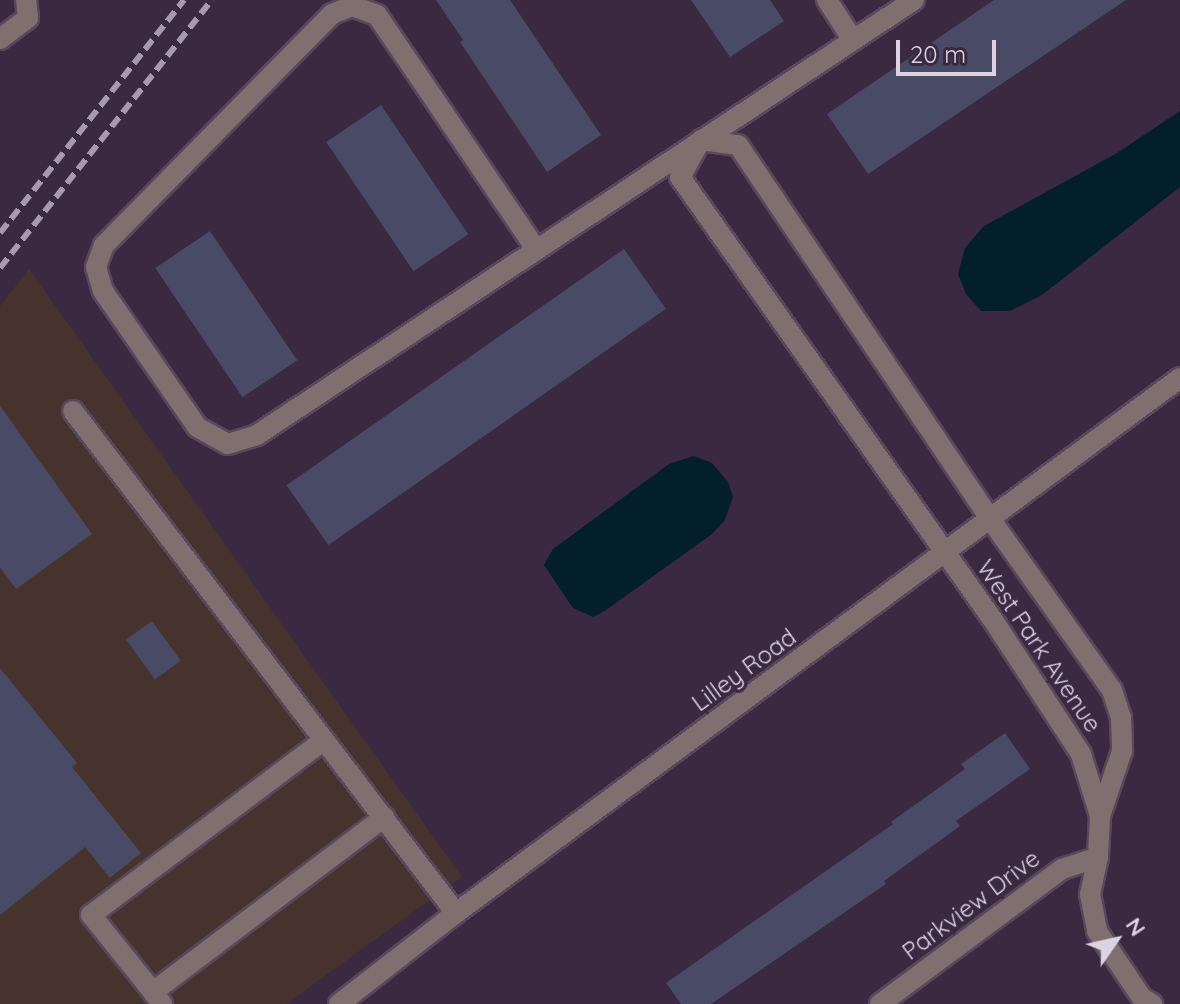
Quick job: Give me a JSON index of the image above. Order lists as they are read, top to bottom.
{
  "streets": {
    "street": ["West Park Avenue", "Lilley Road", "Parkview Drive"]
  },
  "crossings": [
    ["West Park Avenue", "Lilley Road"]
  ],
  "scale_bar": "20 m",
  "north": "top right"
}
